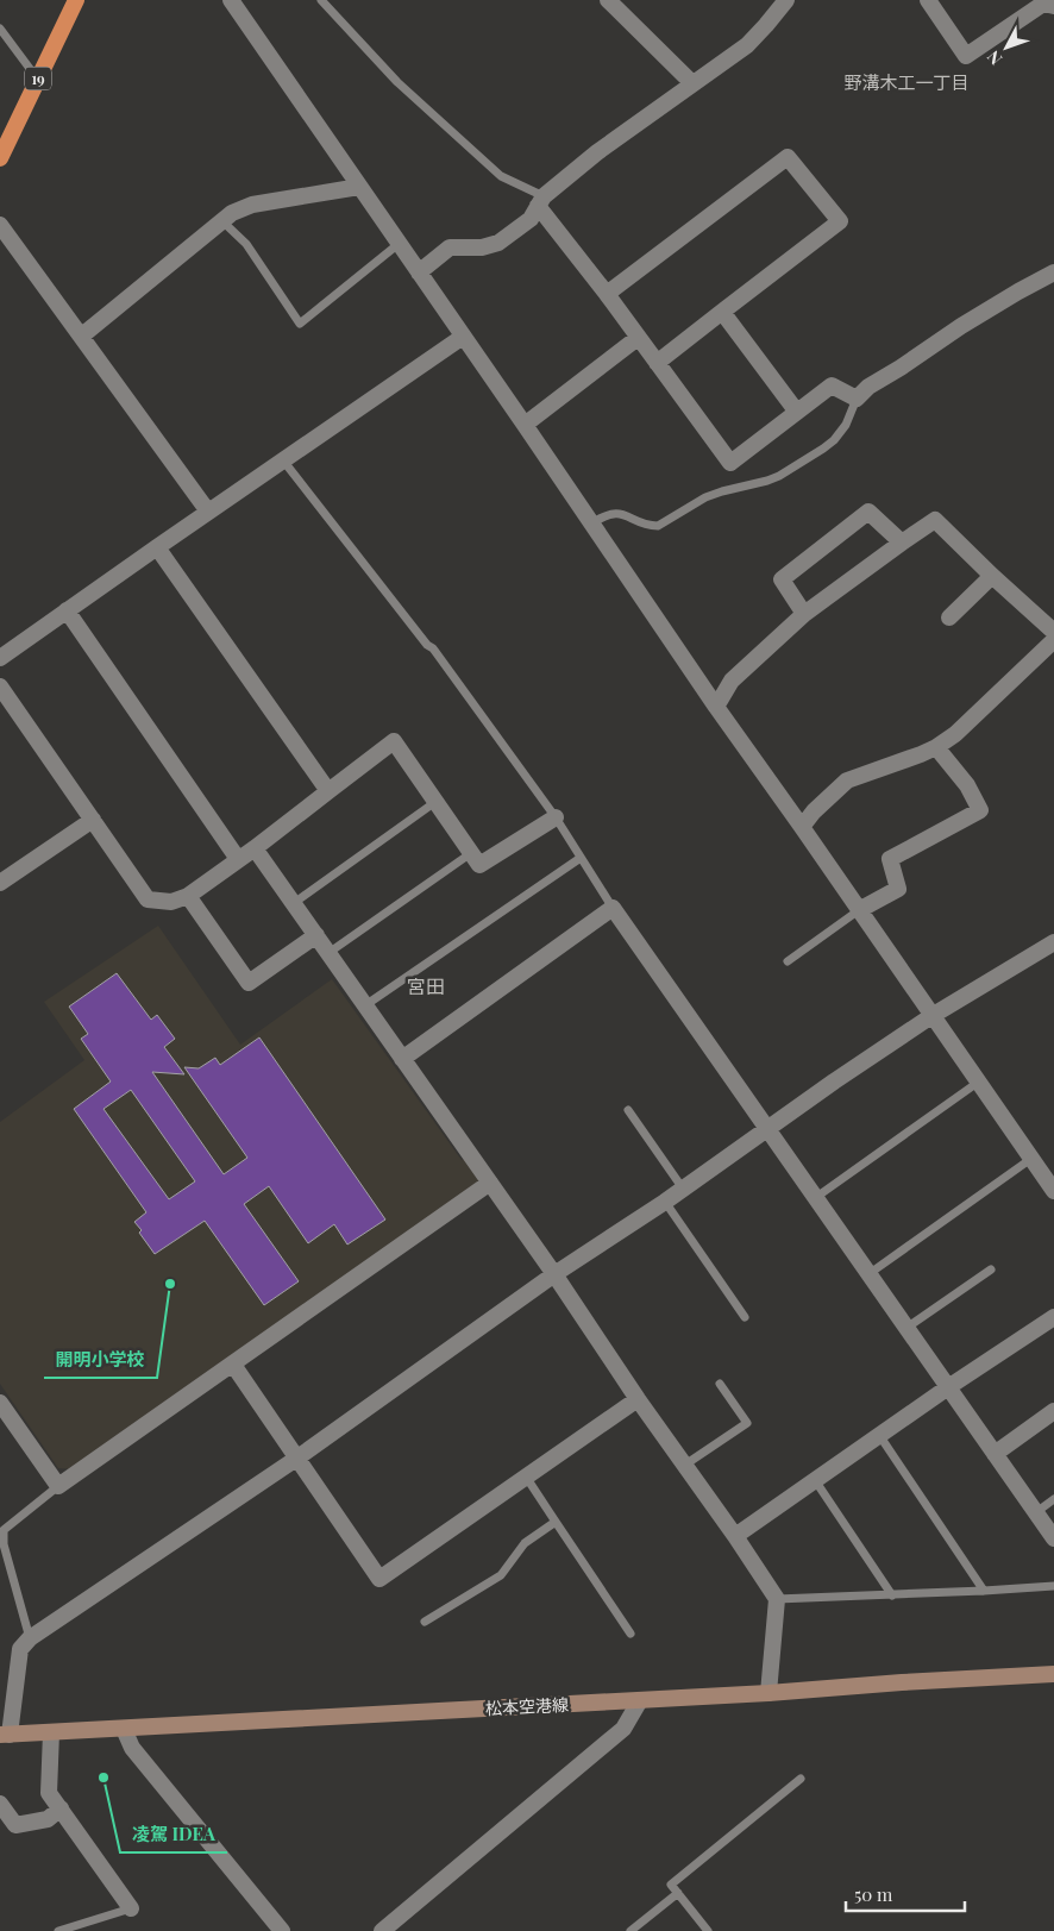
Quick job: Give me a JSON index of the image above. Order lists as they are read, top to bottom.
{
  "streets": {
    "highway": ["19"],
    "main road": ["松本空港線"]
  },
  "districts": ["野溝木工一丁目", "宮田"],
  "places": ["開明小学校", "凌駕 IDEA"],
  "scale_bar": "50 m",
  "north": "bottom left"
}
